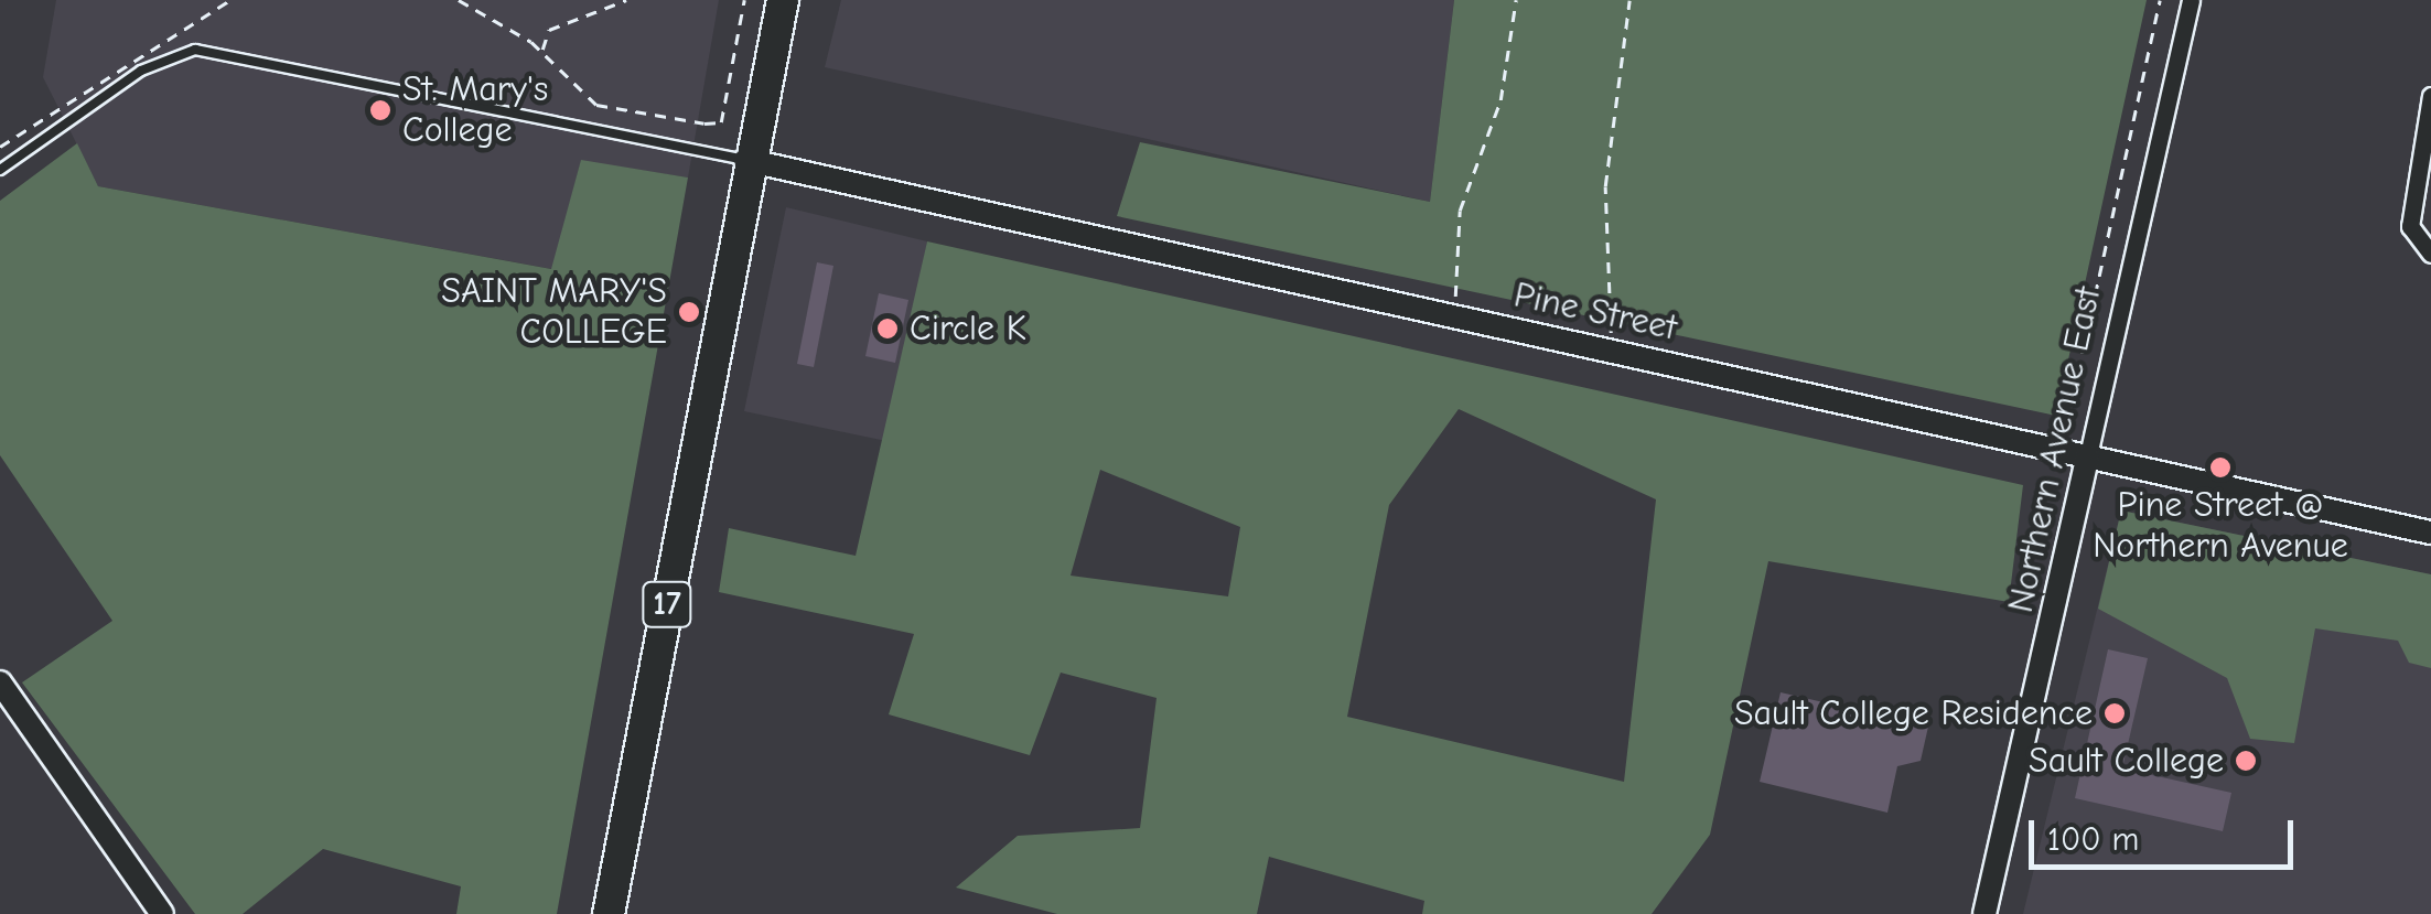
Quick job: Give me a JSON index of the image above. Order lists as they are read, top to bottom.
{
  "streets": {
    "highway": ["17"],
    "street": ["Pine Street", "Northern Avenue East"]
  },
  "crossings": [
    ["Pine Street", "Northern Avenue East"],
    ["Pine Street", "17"]
  ],
  "places": [
    "St. Mary's College",
    "SAINT MARY'S COLLEGE",
    "Circle K",
    "Pine Street @ Northern Avenue",
    "Sault College Residence",
    "Sault College"
  ],
  "scale_bar": "100 m"
}
